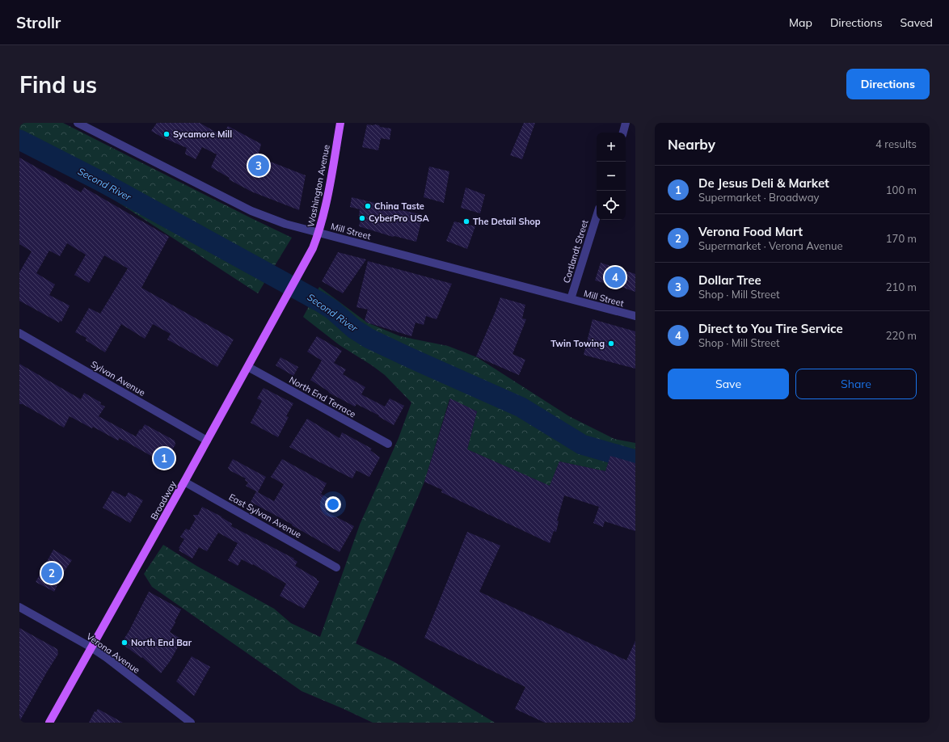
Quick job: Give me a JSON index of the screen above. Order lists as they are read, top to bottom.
{
  "streets": {
    "main road": ["Washington Avenue", "Broadway"],
    "street": [
      "Mill Street",
      "Cortlandt Street",
      "Sylvan Avenue",
      "North End Terrace",
      "East Sylvan Avenue",
      "Verona Avenue"
    ]
  },
  "crossings": [
    ["Washington Avenue", "Mill Street"],
    ["Washington Avenue", "Broadway"],
    ["Mill Street", "Cortlandt Street"],
    ["Sylvan Avenue", "Broadway"],
    ["North End Terrace", "Broadway"],
    ["Broadway", "East Sylvan Avenue"],
    ["Broadway", "Verona Avenue"]
  ],
  "water": ["Second River"],
  "places": [
    "Sycamore Mill",
    "China Taste",
    "CyberPro USA",
    "The Detail Shop",
    "Twin Towing",
    "North End Bar"
  ],
  "page": {
    "header": "Strollr",
    "nav": ["Map", "Directions", "Saved"],
    "buttons": [
      "Directions",
      ["Save", "Share"]
    ],
    "title": "Find us",
    "heading": ["Nearby", "4 results"],
    "map_buttons": ["+", "−"],
    "pins": [
      "3",
      "4",
      "1",
      "2"
    ],
    "list": [
      {
        "mark": "1",
        "name": "De Jesus Deli & Market",
        "note": "Supermarket · Broadway",
        "value": "100 m"
      },
      {
        "mark": "2",
        "name": "Verona Food Mart",
        "note": "Supermarket · Verona Avenue",
        "value": "170 m"
      },
      {
        "mark": "3",
        "name": "Dollar Tree",
        "note": "Shop · Mill Street",
        "value": "210 m"
      },
      {
        "mark": "4",
        "name": "Direct to You Tire Service",
        "note": "Shop · Mill Street",
        "value": "220 m"
      }
    ]
  }
}
